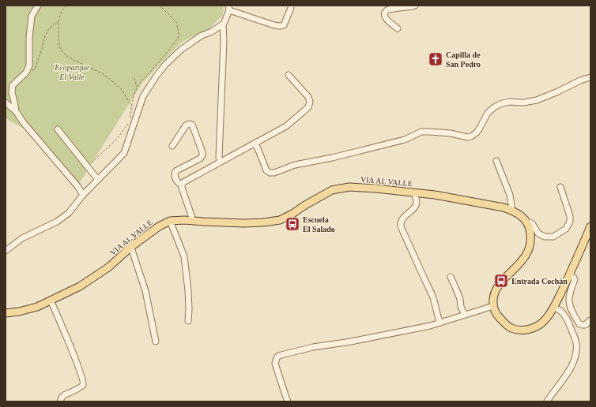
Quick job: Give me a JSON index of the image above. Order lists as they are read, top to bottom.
{
  "streets": {
    "main road": ["VIA AL VALLE"]
  },
  "parks": ["Ecoparque El Valle"],
  "places": {
    "church": ["Capilla de San Pedro"],
    "bus stop": ["Escuela El Salado", "Entrada Cochán"]
  }
}
